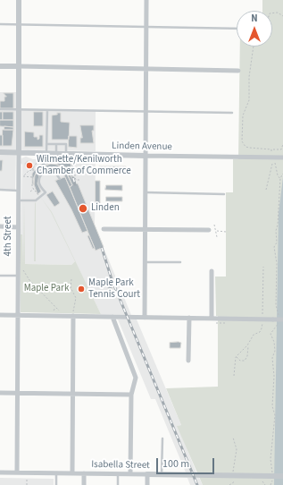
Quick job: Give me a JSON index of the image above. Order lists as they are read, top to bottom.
{
  "streets": {
    "street": ["Linden Avenue", "4th Street", "Isabella Street"]
  },
  "crossings": [
    ["Linden Avenue", "4th Street"],
    ["4th Street", "Isabella Street"]
  ],
  "parks": ["Maple Park"],
  "places": ["Wilmette/Kenilworth Chamber of Commerce", "Linden", "Maple Park Tennis Court"],
  "scale_bar": "100 m",
  "north": "top"
}
